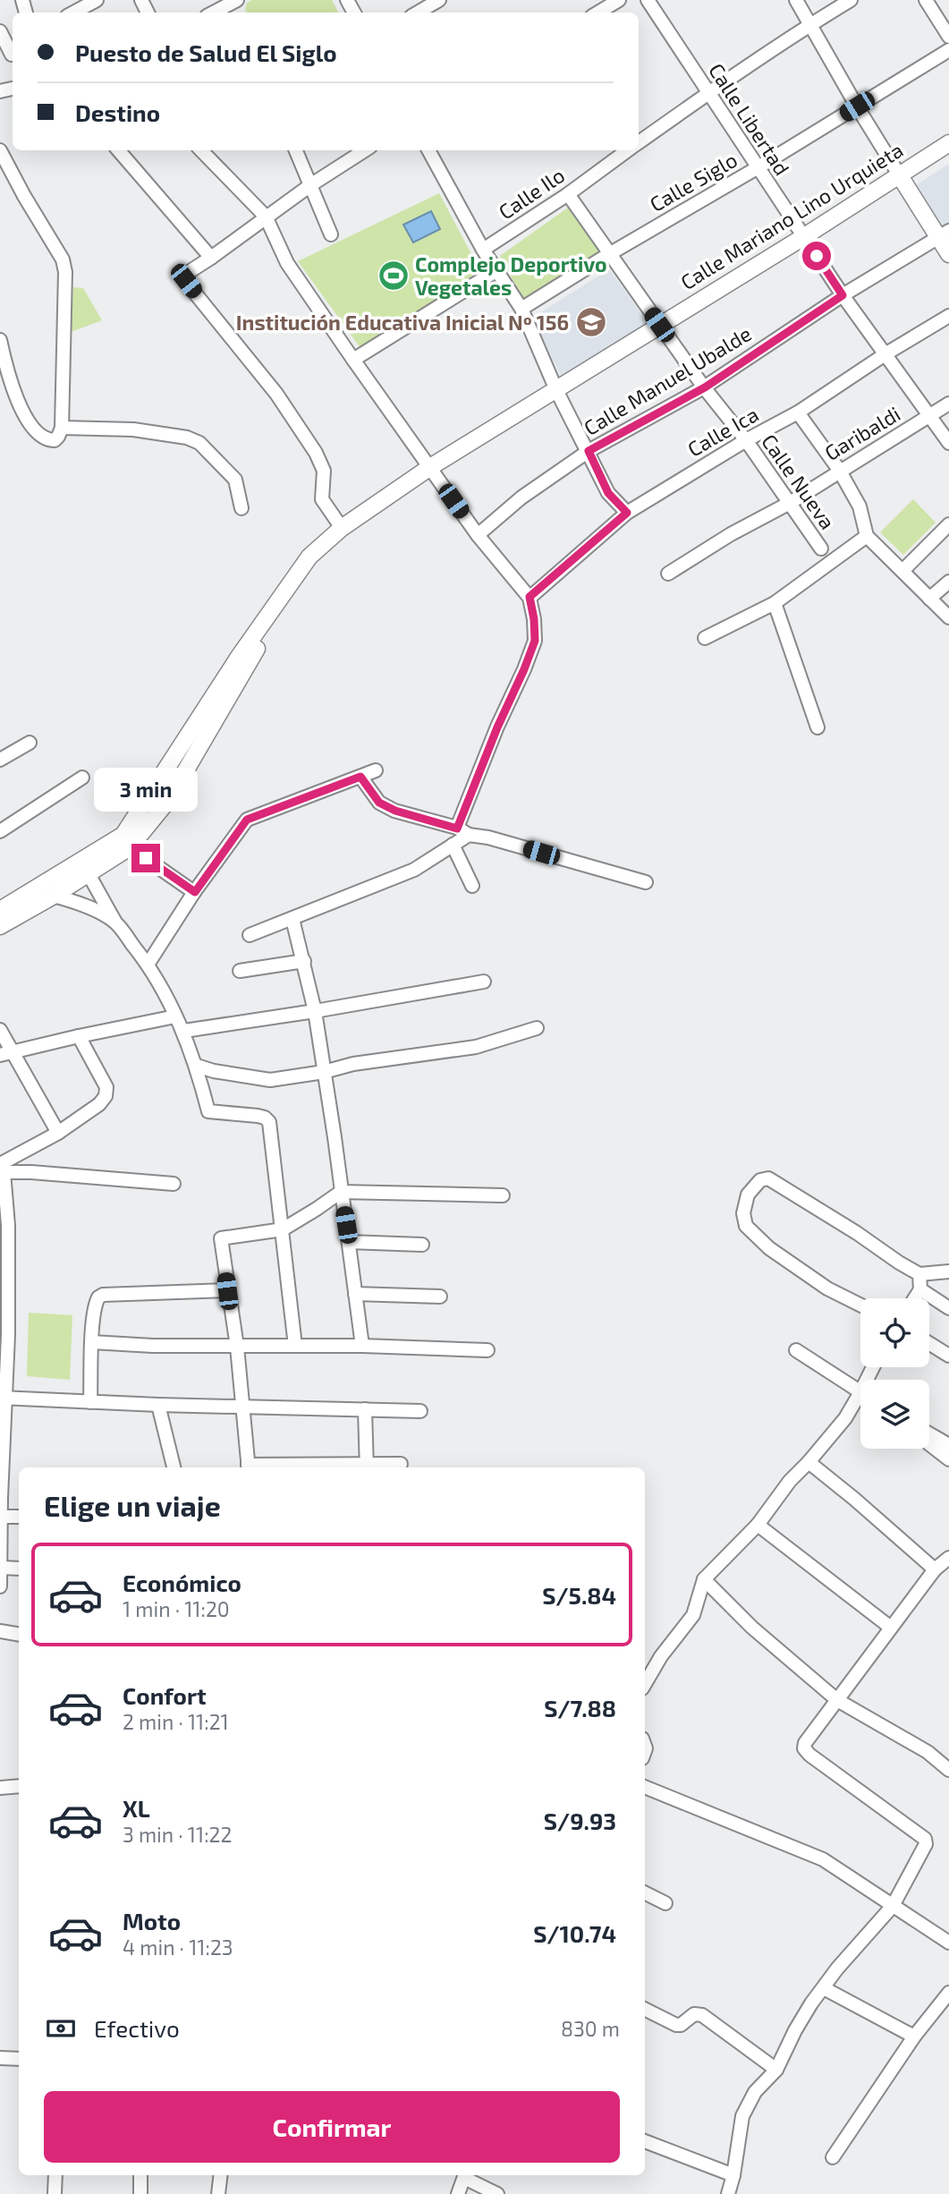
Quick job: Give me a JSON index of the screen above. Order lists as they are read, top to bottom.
{
  "streets": {
    "main road": ["Calle Mariano Lino Urquieta"],
    "street": [
      "Calle Libertad",
      "Calle Siglo",
      "Calle Ilo",
      "Calle Manuel Ubalde",
      "Calle Ica",
      "Garibaldi",
      "Calle Nueva"
    ]
  },
  "crossings": [
    ["Calle Libertad", "Calle Siglo"],
    ["Calle Libertad", "Calle Ilo"],
    ["Calle Libertad", "Calle Mariano Lino Urquieta"],
    ["Calle Libertad", "Calle Manuel Ubalde"],
    ["Calle Libertad", "Calle Ica"],
    ["Calle Libertad", "Garibaldi"],
    ["Calle Siglo", "Calle Nueva"],
    ["Calle Ilo", "Calle Nueva"],
    ["Calle Mariano Lino Urquieta", "Calle Nueva"],
    ["Calle Manuel Ubalde", "Calle Nueva"],
    ["Calle Ica", "Calle Nueva"],
    ["Garibaldi", "Calle Nueva"]
  ],
  "places": {
    "sports": ["Complejo Deportivo Vegetales"],
    "school or university": ["Institución Educativa Inicial Nº 156"]
  },
  "page": {
    "banner": ["Puesto de Salud El Siglo", "Destino"],
    "bubble": "3 min",
    "heading": "Elige un viaje",
    "list": [
      {
        "name": "Económico",
        "note": "1 min · 11:20",
        "value": "S/5.84"
      },
      {
        "name": "Confort",
        "note": "2 min · 11:21",
        "value": "S/7.88"
      },
      {
        "name": "XL",
        "note": "3 min · 11:22",
        "value": "S/9.93"
      },
      {
        "name": "Moto",
        "note": "4 min · 11:23",
        "value": "S/10.74"
      }
    ],
    "pay": ["Efectivo", "830 m"],
    "buttons": "Confirmar"
  }
}
